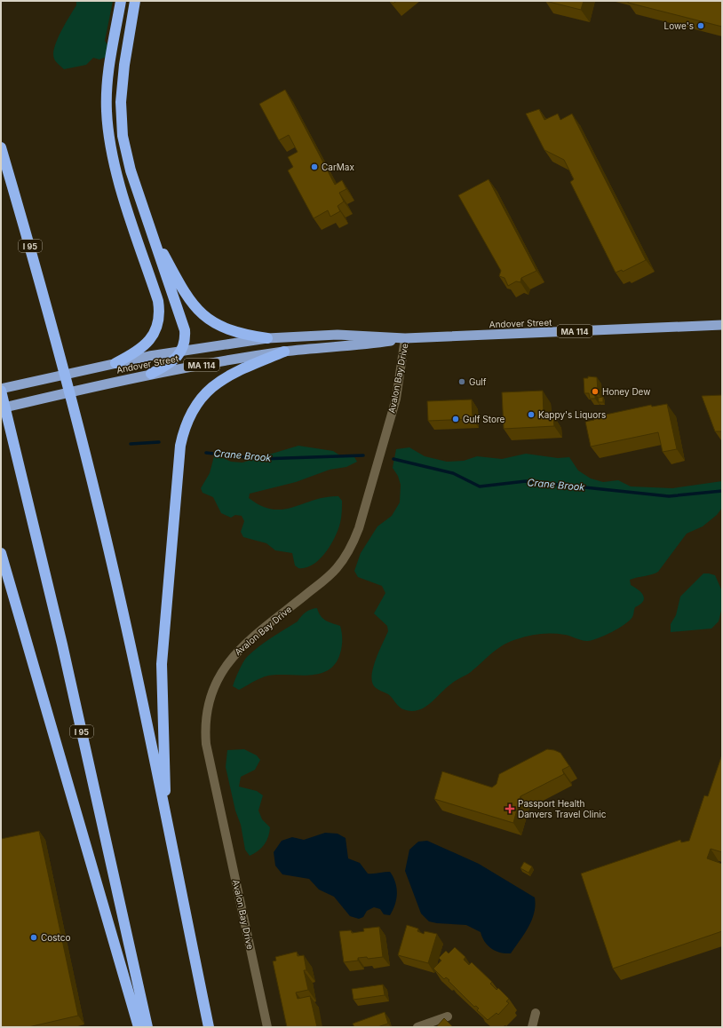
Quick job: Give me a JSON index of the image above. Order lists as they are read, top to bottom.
{
  "streets": {
    "highway": ["I 95", "Andover Street", "MA 114"],
    "street": ["Avalon Bay Drive"]
  },
  "crossings": [
    ["I 95", "Andover Street"],
    ["Andover Street", "Avalon Bay Drive"]
  ],
  "water": ["Crane Brook"],
  "places": {
    "other": [
      "Lowe's",
      "CarMax",
      "Gulf",
      "Honey Dew",
      "Kappy's Liquors",
      "Gulf Store",
      "Costco"
    ],
    "health": ["Passport Health Danvers Travel Clinic"]
  }
}
